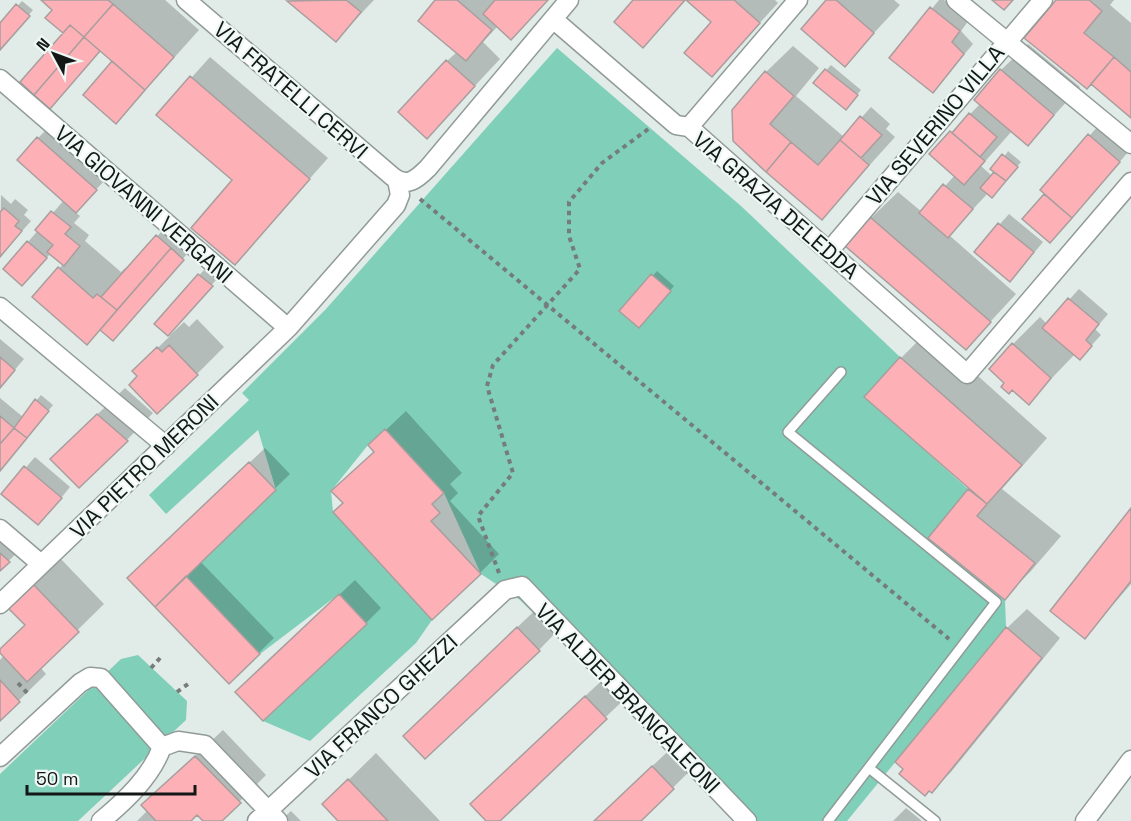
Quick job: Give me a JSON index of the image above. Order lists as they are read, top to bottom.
{
  "streets": {
    "street": [
      "VIA FRATELLI CERVI",
      "VIA SEVERINO VILLA",
      "VIA GIOVANNI VERGANI",
      "VIA GRAZIA DELEDDA",
      "VIA PIETRO MERONI",
      "VIA ALDER BRANCALEONI",
      "VIA FRANCO GHEZZI"
    ]
  },
  "crossings": [
    ["VIA FRATELLI CERVI", "VIA PIETRO MERONI"],
    ["VIA SEVERINO VILLA", "VIA GRAZIA DELEDDA"],
    ["VIA GIOVANNI VERGANI", "VIA PIETRO MERONI"],
    ["VIA ALDER BRANCALEONI", "VIA FRANCO GHEZZI"]
  ],
  "scale_bar": "50 m",
  "north": "top left"
}
